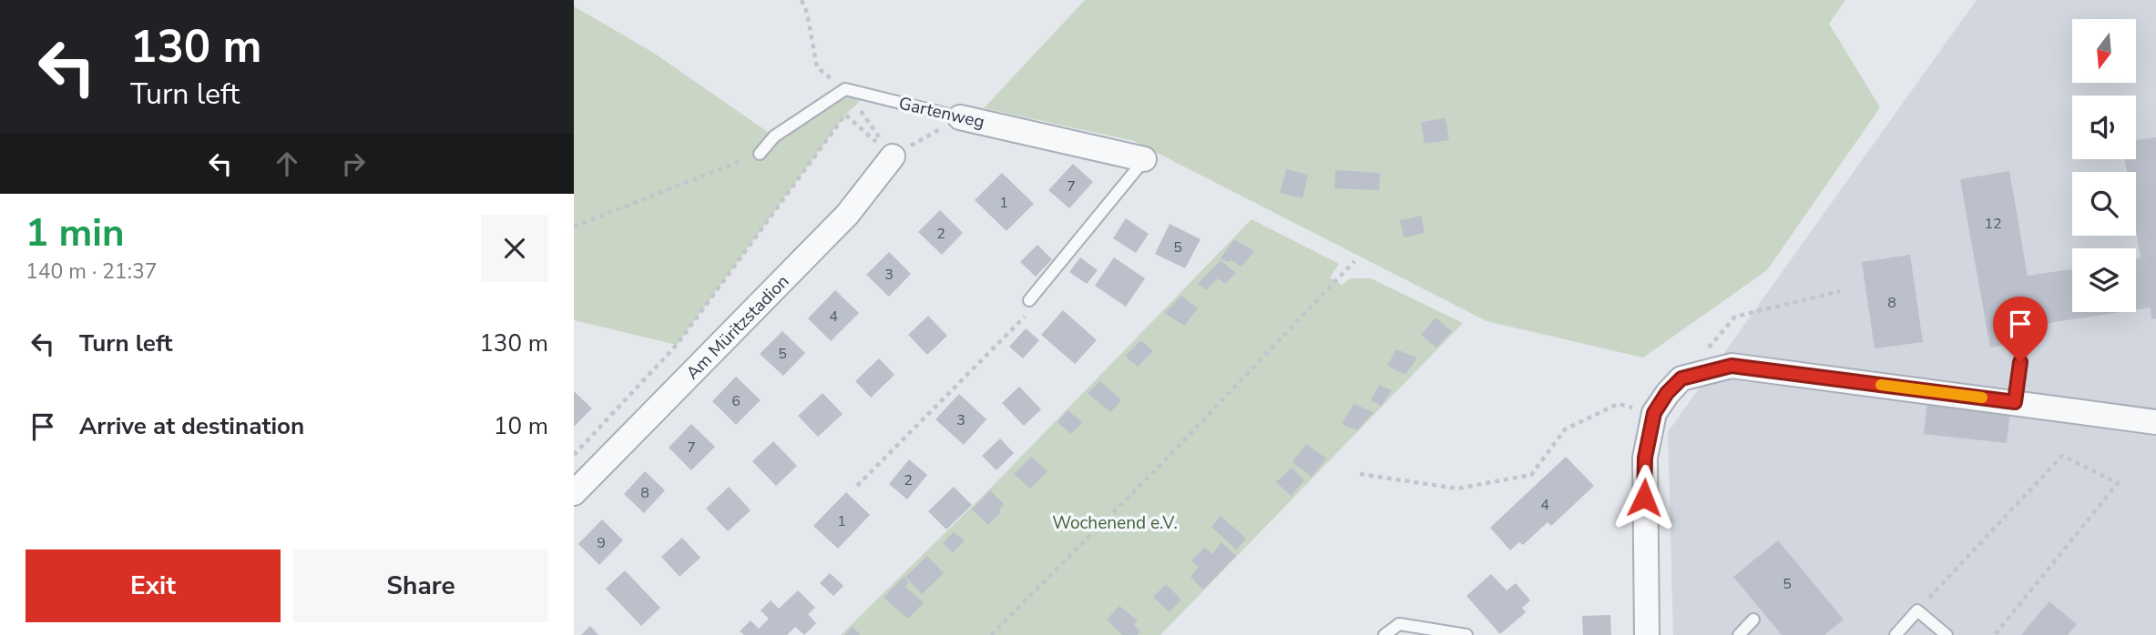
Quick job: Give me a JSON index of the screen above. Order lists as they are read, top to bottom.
{
  "streets": {
    "street": ["Gartenweg", "Am Müritzstadion"]
  },
  "parks": ["Wochenend e.V."],
  "house_numbers": [
    "7",
    "1",
    "12",
    "2",
    "5",
    "3",
    "8",
    "4",
    "5",
    "6",
    "3",
    "7",
    "2",
    "8",
    "4",
    "1",
    "9",
    "5"
  ],
  "north": "bottom",
  "page": {
    "turn": ["130 m", "Turn left"],
    "heading": ["1 min", "140 m · 21:37"],
    "list": [
      {
        "name": "Turn left",
        "value": "130 m"
      },
      {
        "name": "Arrive at destination",
        "value": "10 m"
      }
    ],
    "buttons": ["Exit", "Share"]
  }
}
